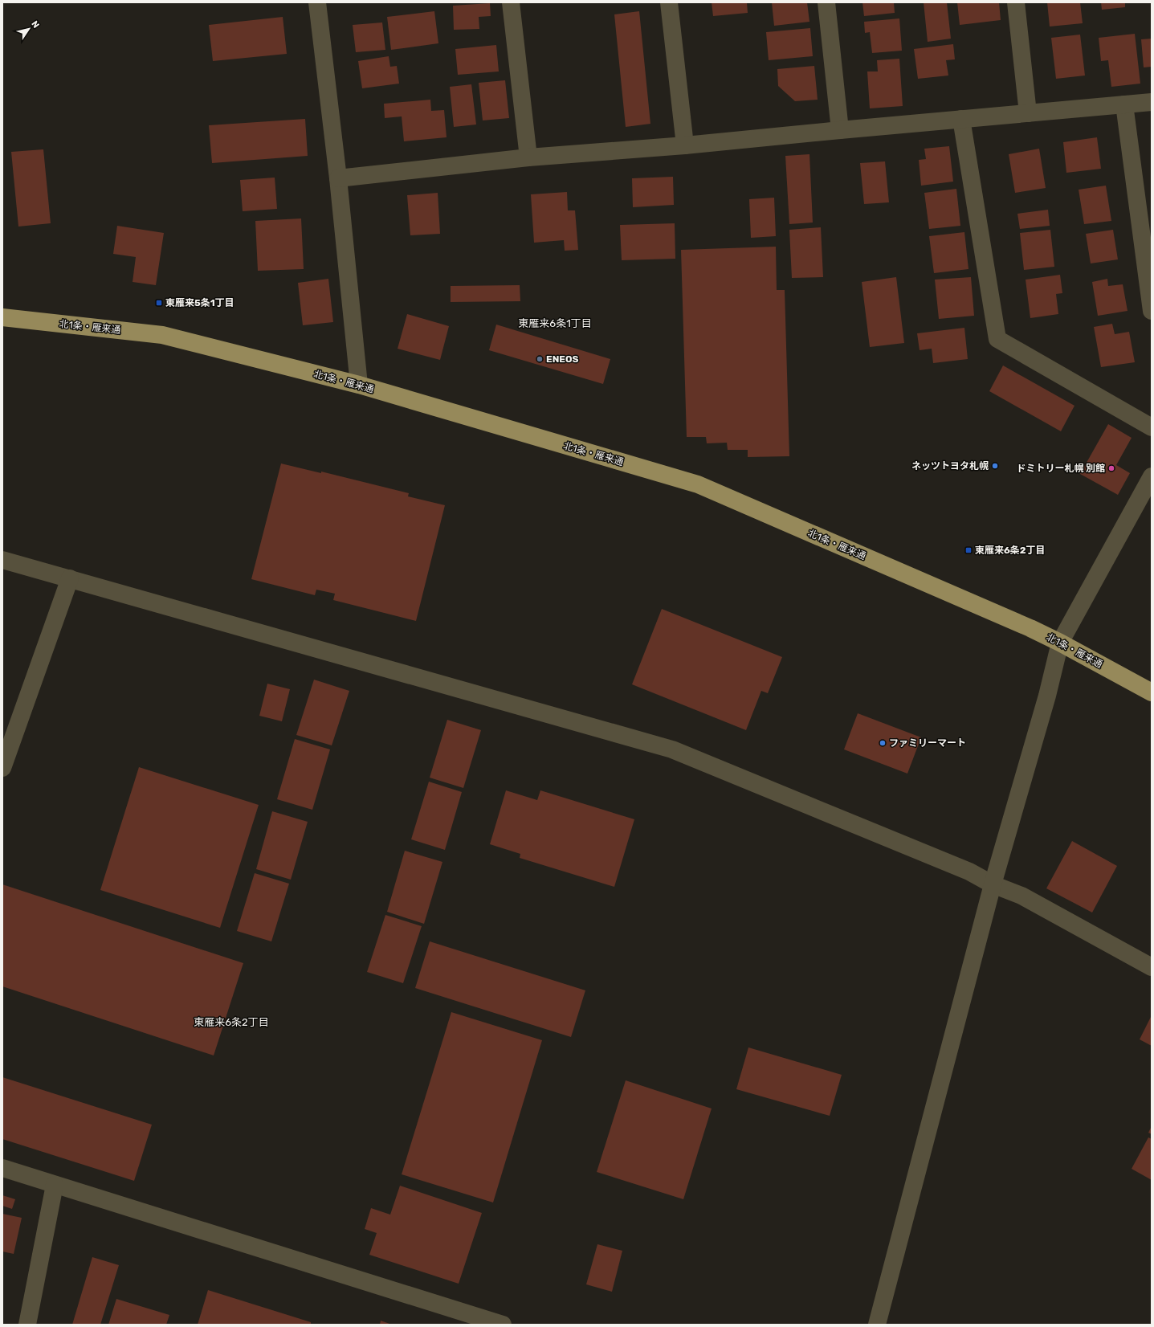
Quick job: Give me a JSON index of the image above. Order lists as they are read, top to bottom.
{
  "streets": {
    "highway": ["北1条・雁来通"]
  },
  "districts": ["東雁来6条1丁目", "東雁来6条2丁目"],
  "places": {
    "transit": ["東雁来5条1丁目", "東雁来6条2丁目"],
    "other": [
      "ENEOS",
      "ネッツトヨタ札幌",
      "ドミトリー札幌 別館",
      "ファミリーマート"
    ]
  },
  "north": "top right"
}
